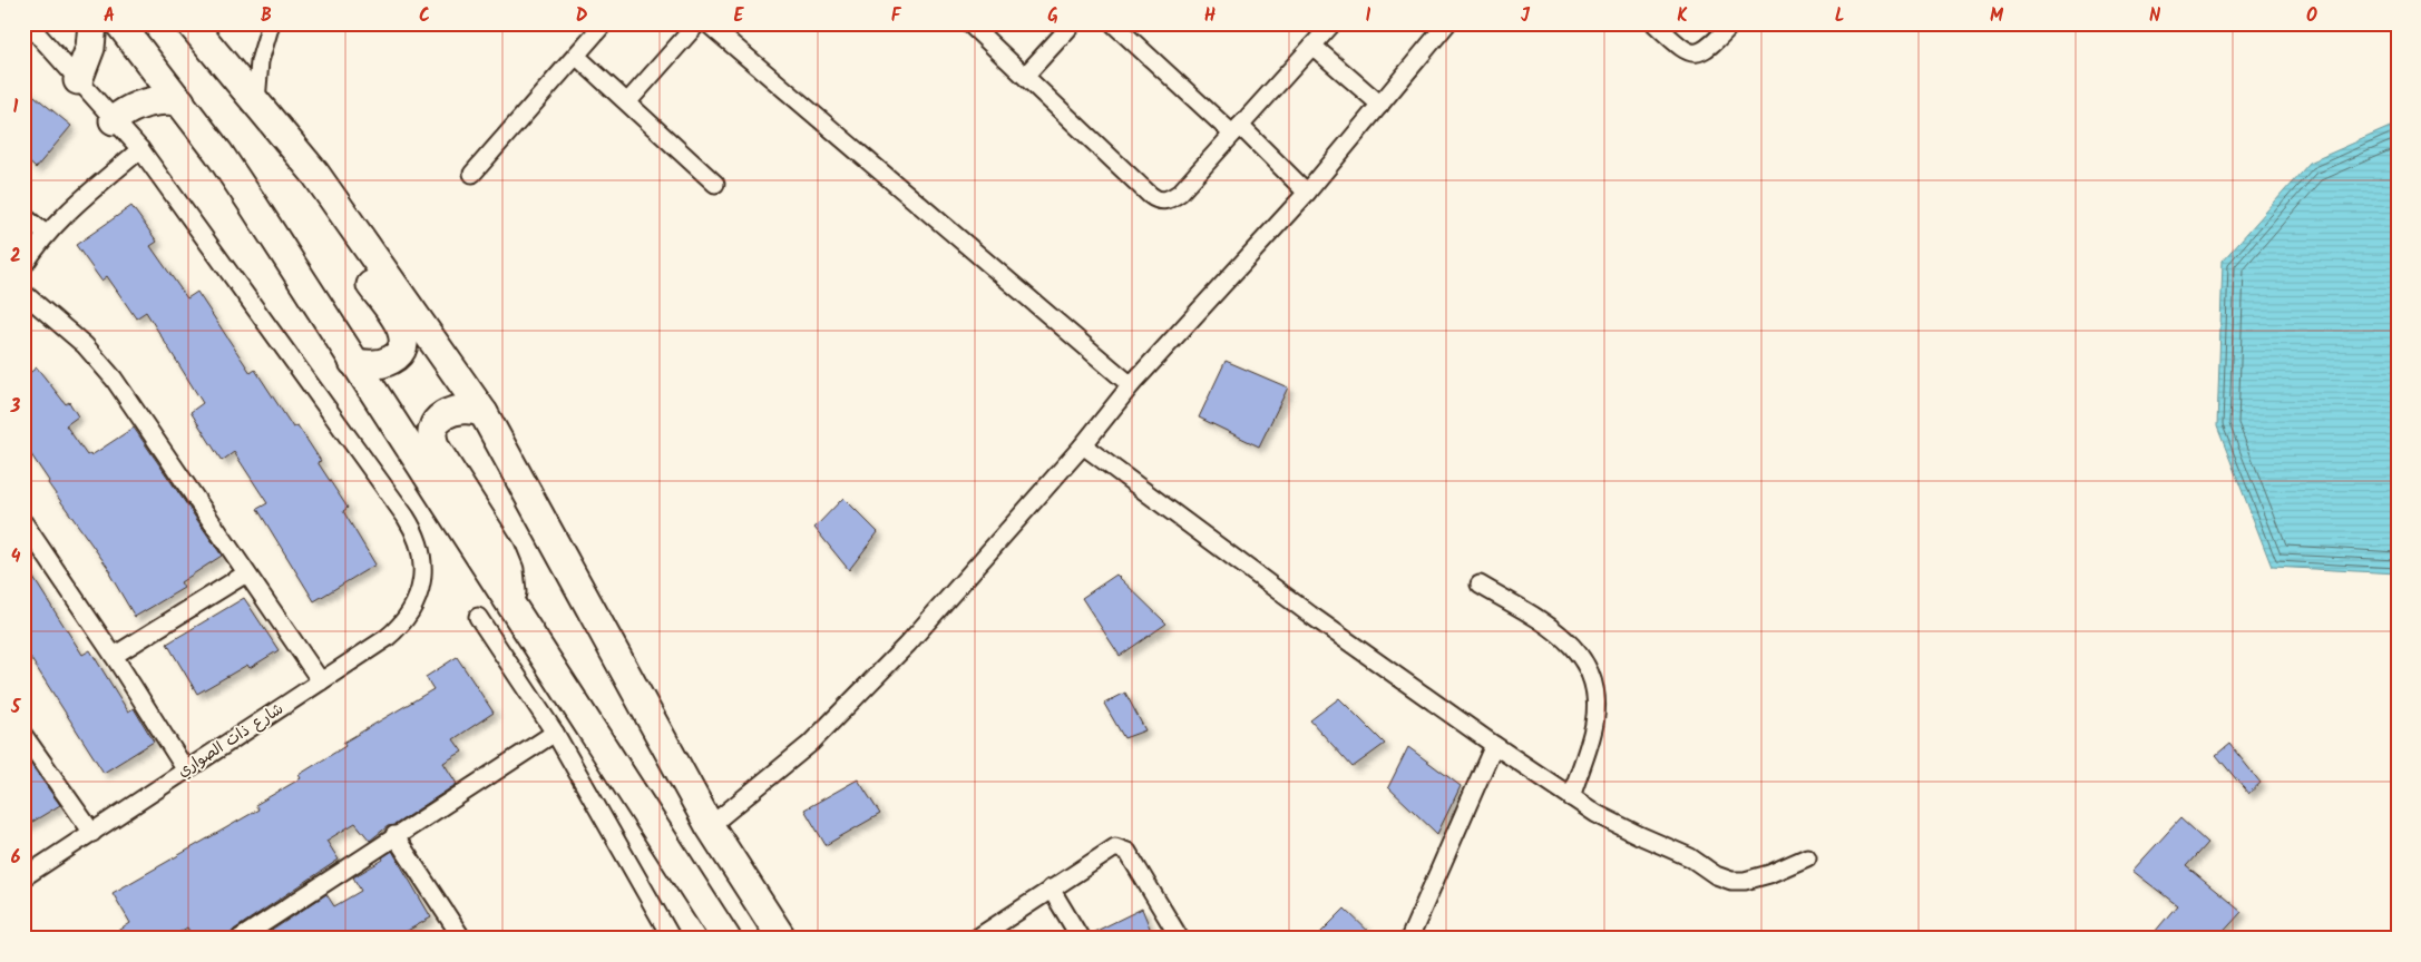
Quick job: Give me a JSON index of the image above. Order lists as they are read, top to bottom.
{
  "streets": {
    "street": ["شارع ذات الصواري"]
  },
  "grid": {
    "columns": [
      "A",
      "B",
      "C",
      "D",
      "E",
      "F",
      "G",
      "H",
      "I",
      "J",
      "K",
      "L",
      "M",
      "N",
      "O"
    ],
    "rows": [
      "1",
      "2",
      "3",
      "4",
      "5",
      "6"
    ]
  }
}
